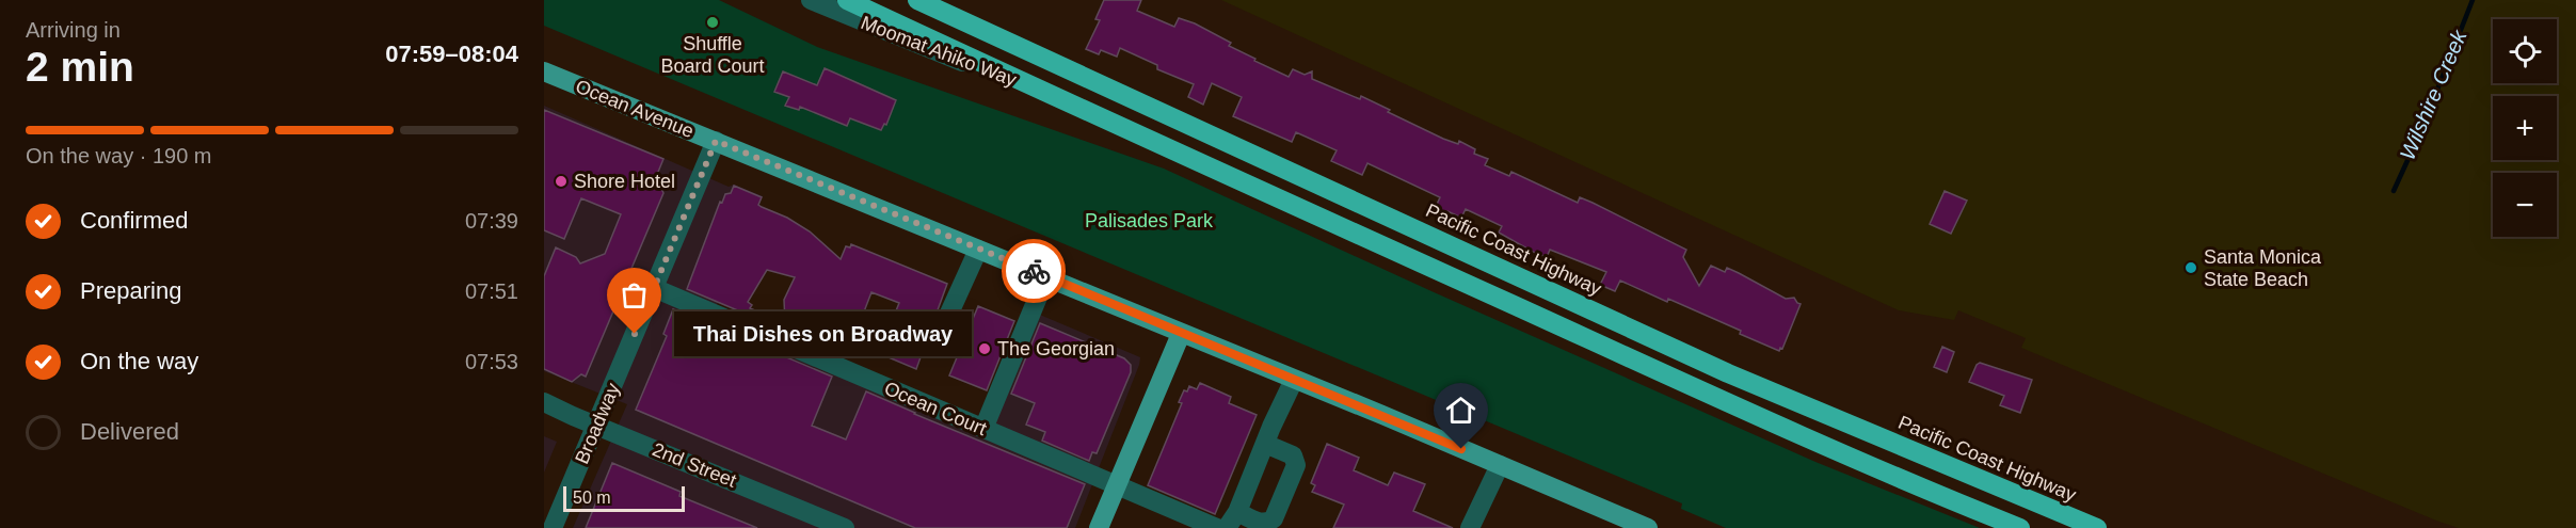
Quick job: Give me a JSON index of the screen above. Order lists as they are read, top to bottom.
{
  "streets": {
    "highway": ["Pacific Coast Highway"],
    "main road": ["Ocean Avenue"],
    "street": [
      "Moomat Ahiko Way",
      "Ocean Court",
      "Broadway",
      "2nd Street"
    ]
  },
  "crossings": [
    ["Ocean Avenue", "Broadway"],
    ["Ocean Court", "Broadway"],
    ["Broadway", "2nd Street"]
  ],
  "water": ["Wilshire Creek"],
  "parks": ["Palisades Park"],
  "places": [
    "Shuffle Board Court",
    "Shore Hotel",
    "Santa Monica State Beach",
    "Thai Dishes on Broadway",
    "The Georgian"
  ],
  "scale_bar": "50 m",
  "page": {
    "heading": ["2 min", "Arriving in", "07:59–08:04"],
    "map_buttons": ["+", "−"],
    "bar": "On the way · 190 m",
    "list": [
      ["Confirmed", "07:39"],
      ["Preparing", "07:51"],
      ["On the way", "07:53"],
      "Delivered"
    ],
    "bubble": "Thai Dishes on Broadway",
    "scale": "50 m"
  }
}
